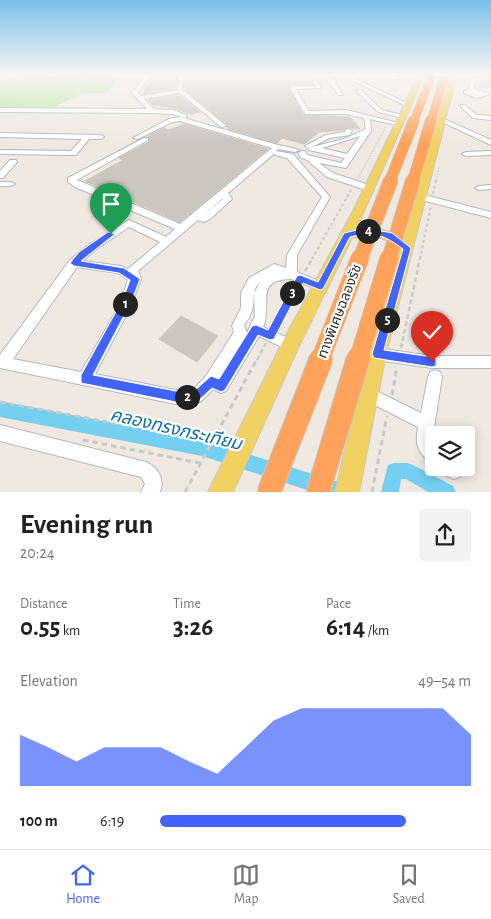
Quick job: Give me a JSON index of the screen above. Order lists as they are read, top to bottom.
{
  "streets": {
    "highway": ["ทางพิเศษฉลองรัช"]
  },
  "water": ["คลองทรงกระเทียม"],
  "page": {
    "pins": [
      "4",
      "3",
      "1",
      "5",
      "2"
    ],
    "heading": ["Evening run", "20:24"],
    "stats": [
      ["Distance", "0.55 km"],
      ["Time", "3:26"],
      ["Pace", "6:14 /km"]
    ],
    "chart": ["Elevation", "49–54 m"],
    "list": [
      {
        "name": "100 m",
        "note": "6:19"
      }
    ],
    "tabs": ["Home", "Map", "Saved"]
  }
}
